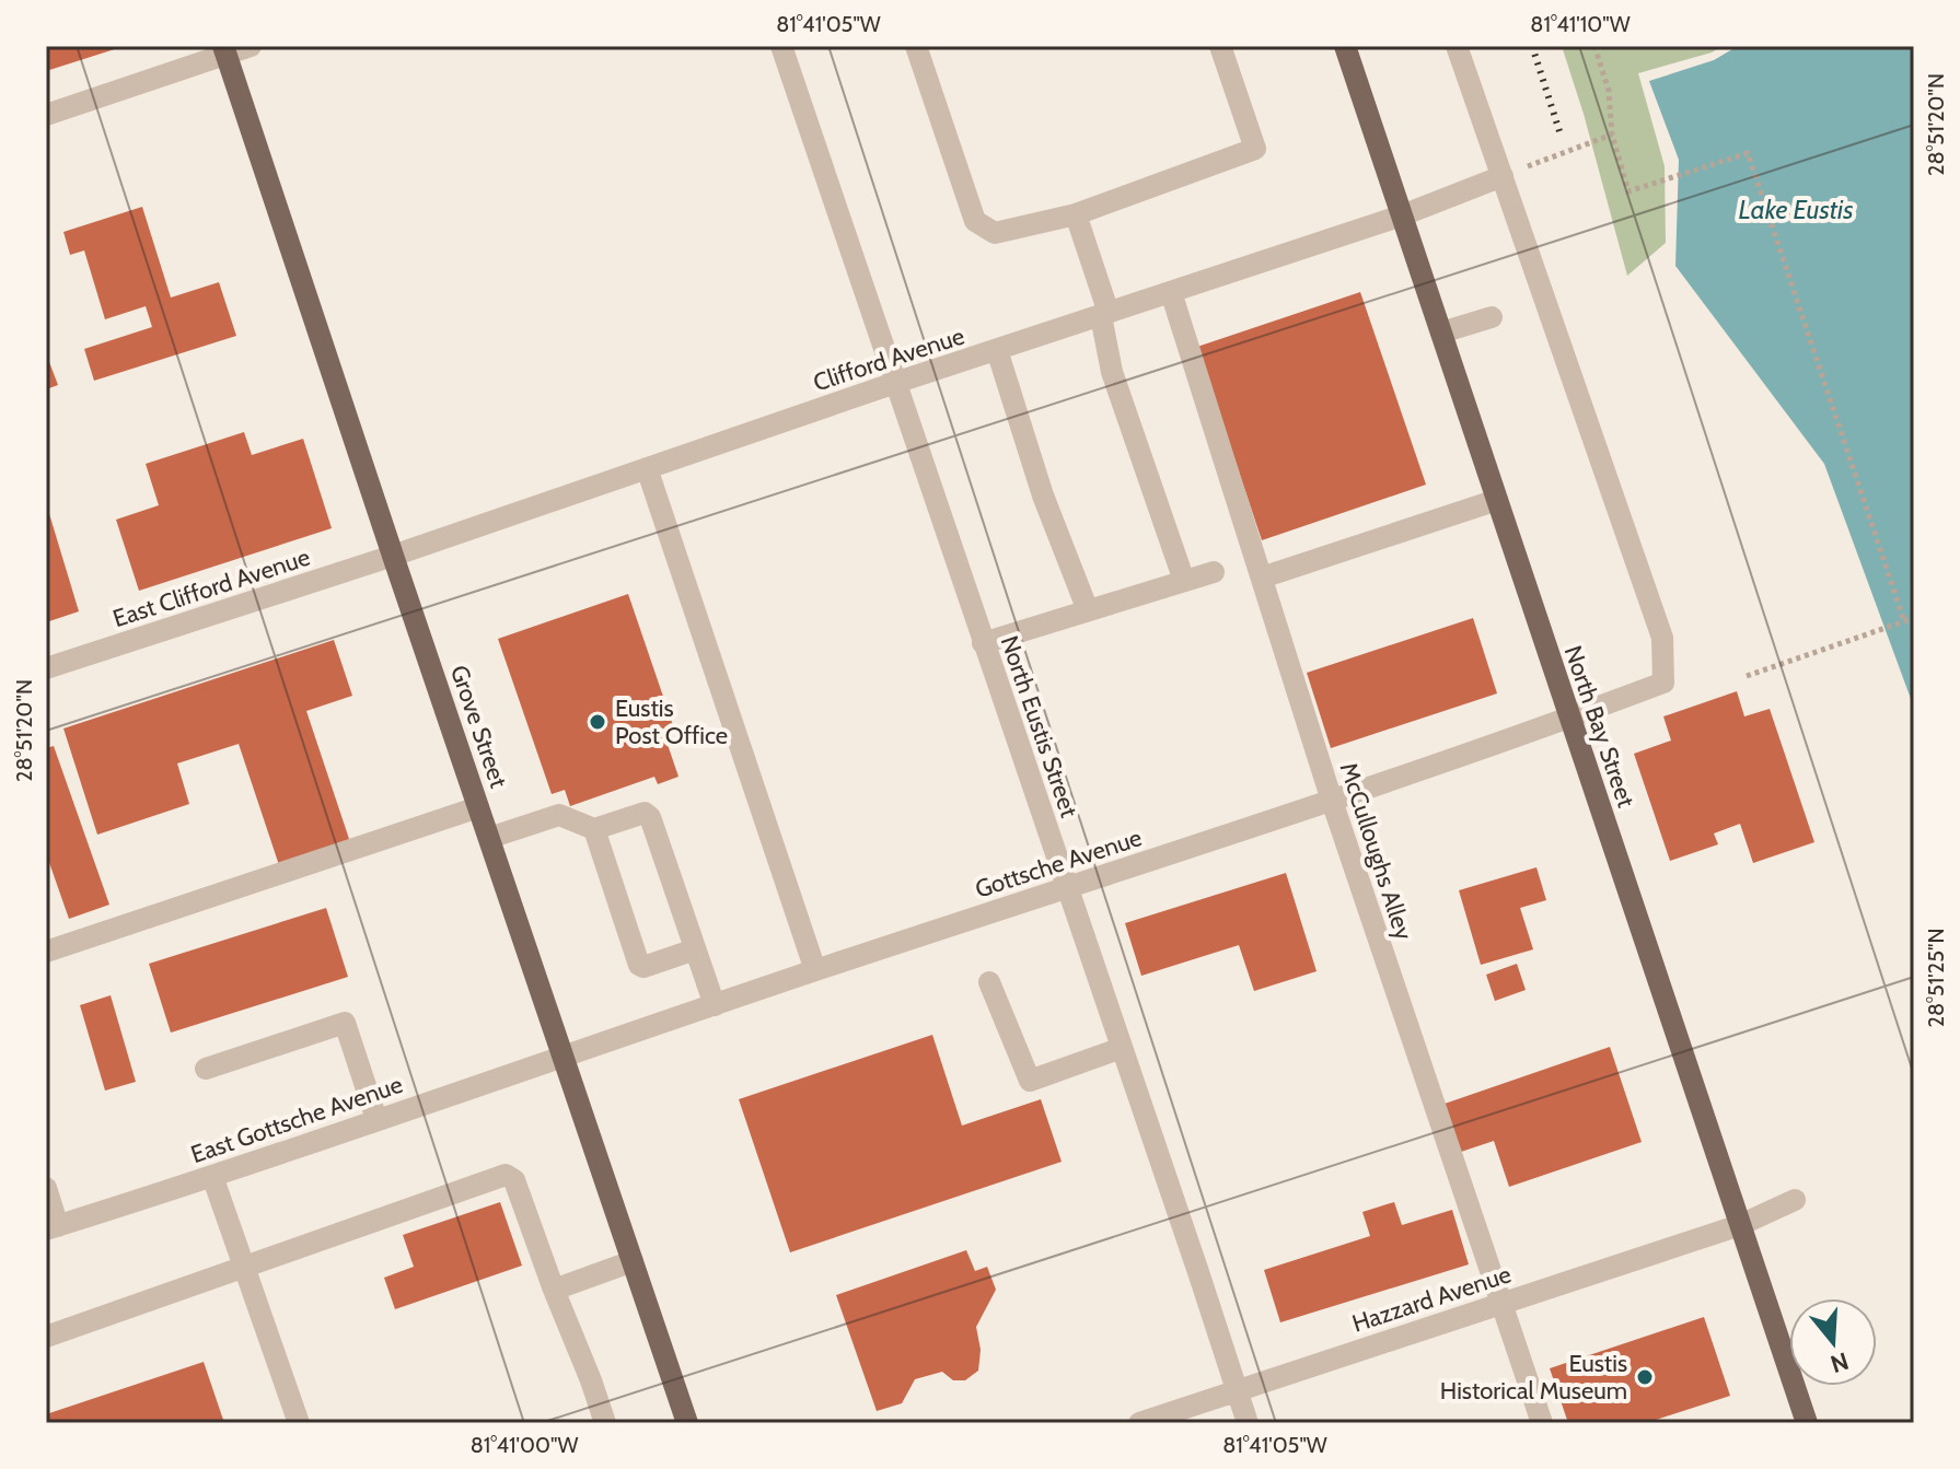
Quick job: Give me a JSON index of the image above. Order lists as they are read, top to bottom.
{
  "streets": {
    "main road": ["Grove Street", "North Bay Street"],
    "street": [
      "Clifford Avenue",
      "East Clifford Avenue",
      "North Eustis Street",
      "McCulloughs Alley",
      "Gottsche Avenue",
      "East Gottsche Avenue",
      "Hazzard Avenue"
    ]
  },
  "crossings": [
    ["Clifford Avenue", "East Clifford Avenue"],
    ["Clifford Avenue", "Grove Street"],
    ["Clifford Avenue", "North Eustis Street"],
    ["Clifford Avenue", "North Bay Street"],
    ["Clifford Avenue", "McCulloughs Alley"],
    ["Clifford Avenue", "Gottsche Avenue"],
    ["East Clifford Avenue", "Grove Street"],
    ["Grove Street", "Gottsche Avenue"],
    ["Grove Street", "East Gottsche Avenue"],
    ["North Eustis Street", "Gottsche Avenue"],
    ["North Eustis Street", "Hazzard Avenue"],
    ["North Bay Street", "Gottsche Avenue"],
    ["North Bay Street", "Hazzard Avenue"],
    ["McCulloughs Alley", "Gottsche Avenue"],
    ["McCulloughs Alley", "Hazzard Avenue"],
    ["Gottsche Avenue", "East Gottsche Avenue"]
  ],
  "water": ["Lake Eustis"],
  "places": ["Eustis Post Office", "Eustis Historical Museum"],
  "north": "bottom",
  "coordinates": [
    "81°41'05\"W",
    "81°41'10\"W",
    "28°51'20\"N",
    "28°51'25\"N",
    "81°41'00\"W"
  ]
}
